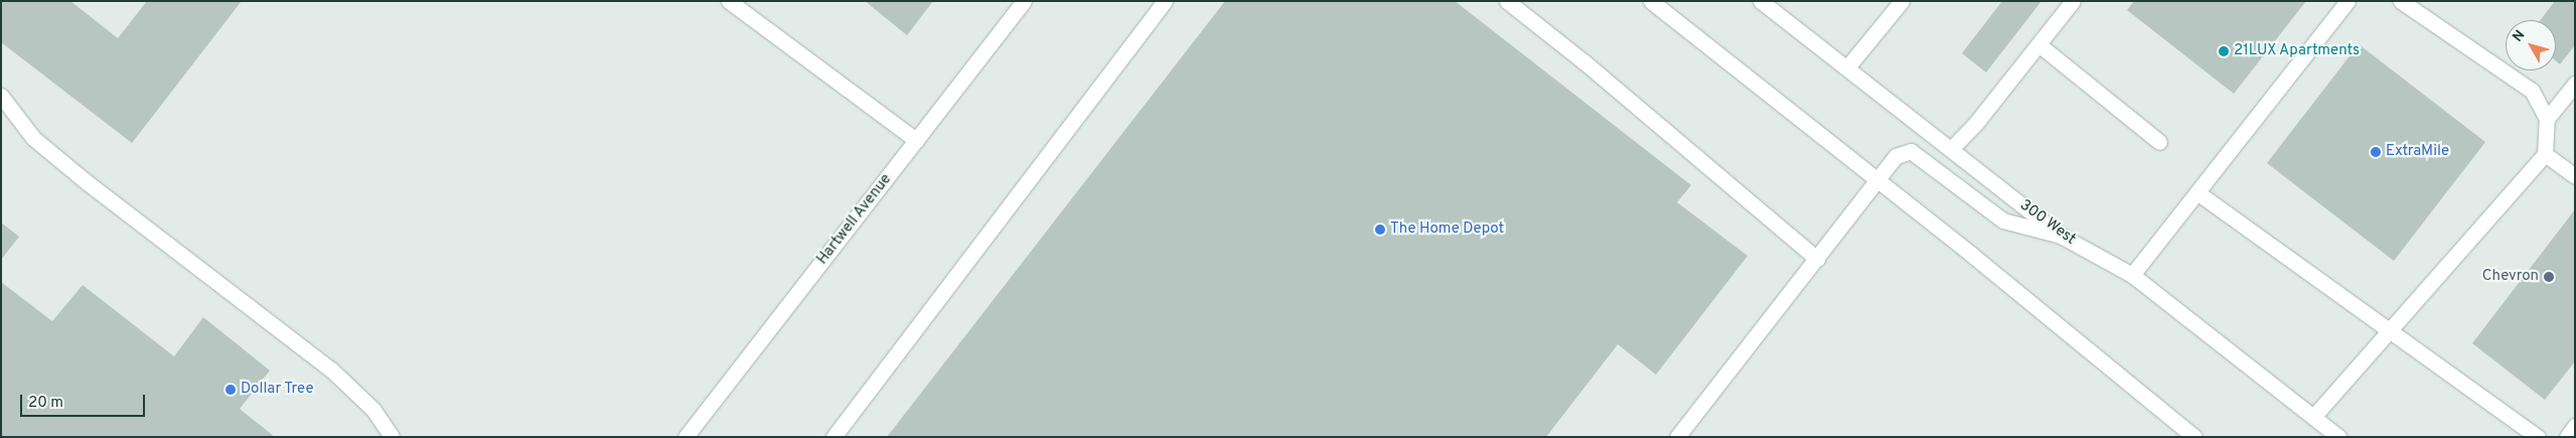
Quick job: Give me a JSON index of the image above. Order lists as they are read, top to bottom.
{
  "streets": {
    "main road": ["Hartwell Avenue", "300 West"]
  },
  "places": [
    "21LUX Apartments",
    "ExtraMile",
    "The Home Depot",
    "Chevron",
    "Dollar Tree"
  ],
  "scale_bar": "20 m",
  "north": "top left"
}
